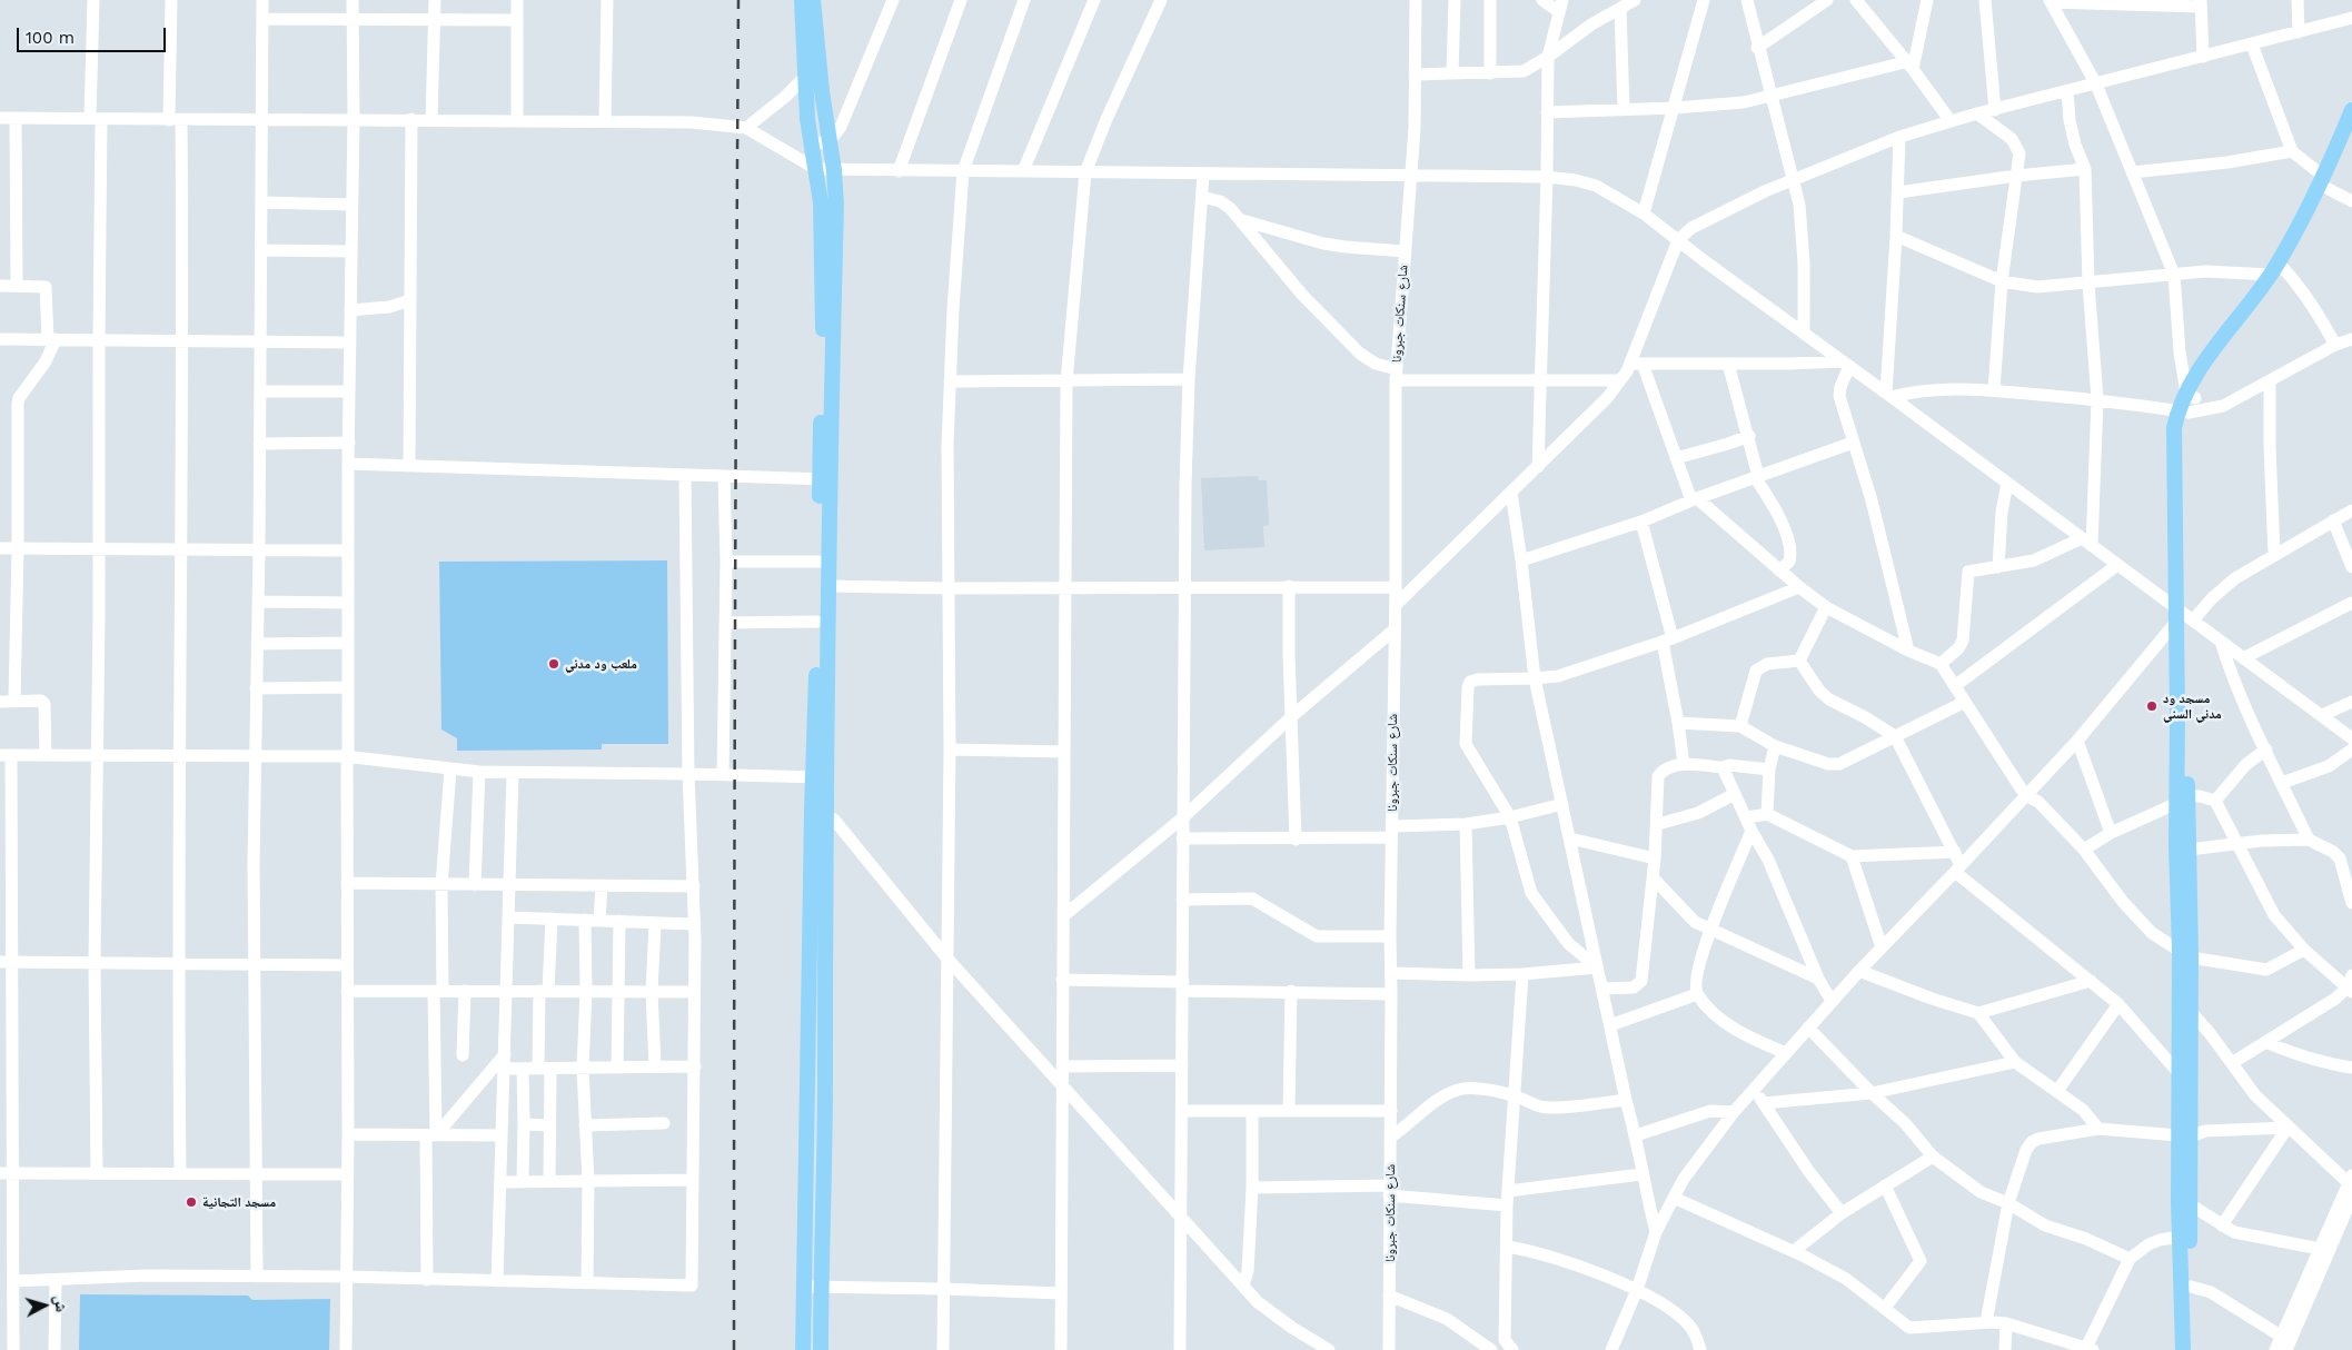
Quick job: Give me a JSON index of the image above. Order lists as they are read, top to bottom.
{
  "streets": {
    "street": ["شارع سنكات جبرونا"]
  },
  "places": ["ملعب ود مدني", "مسجد ود مدني السني", "مسجد التجانية"],
  "scale_bar": "100 m",
  "north": "right"
}
